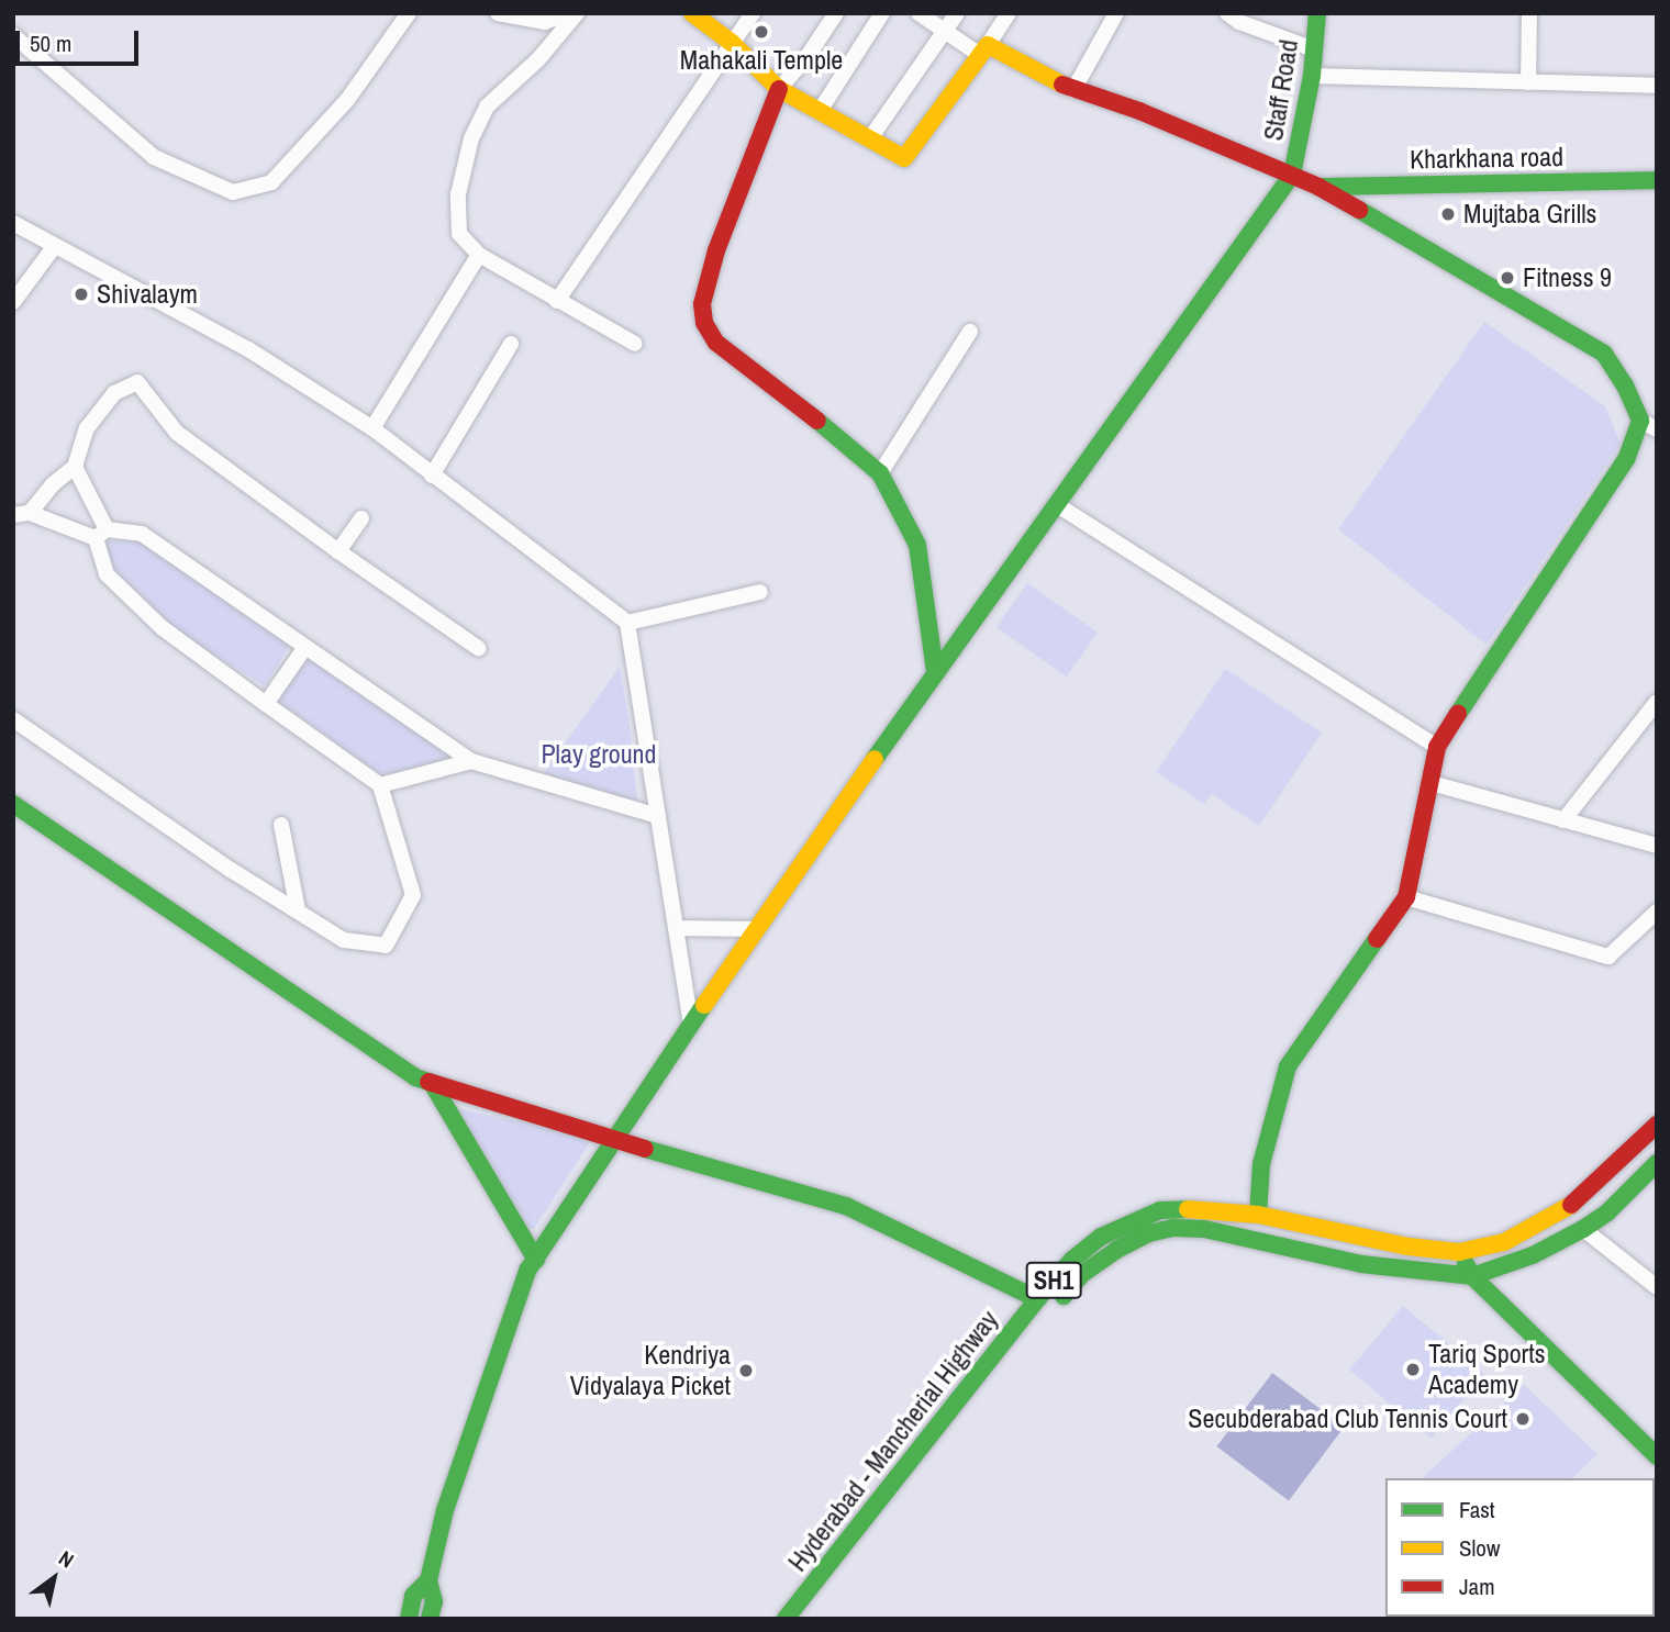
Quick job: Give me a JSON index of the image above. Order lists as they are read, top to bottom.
{
  "streets": {
    "street": [
      "Staff Road",
      "Kharkhana road",
      "SH1",
      "Hyderabad - Mancherial Highway"
    ]
  },
  "parks": ["Play ground"],
  "places": [
    "Mahakali Temple",
    "Mujtaba Grills",
    "Fitness 9",
    "Shivalaym",
    "Tariq Sports Academy",
    "Kendriya Vidyalaya Picket",
    "Secubderabad Club Tennis Court"
  ],
  "legend": ["Fast", "Slow", "Jam"],
  "scale_bar": "50 m",
  "north": "top right"
}
